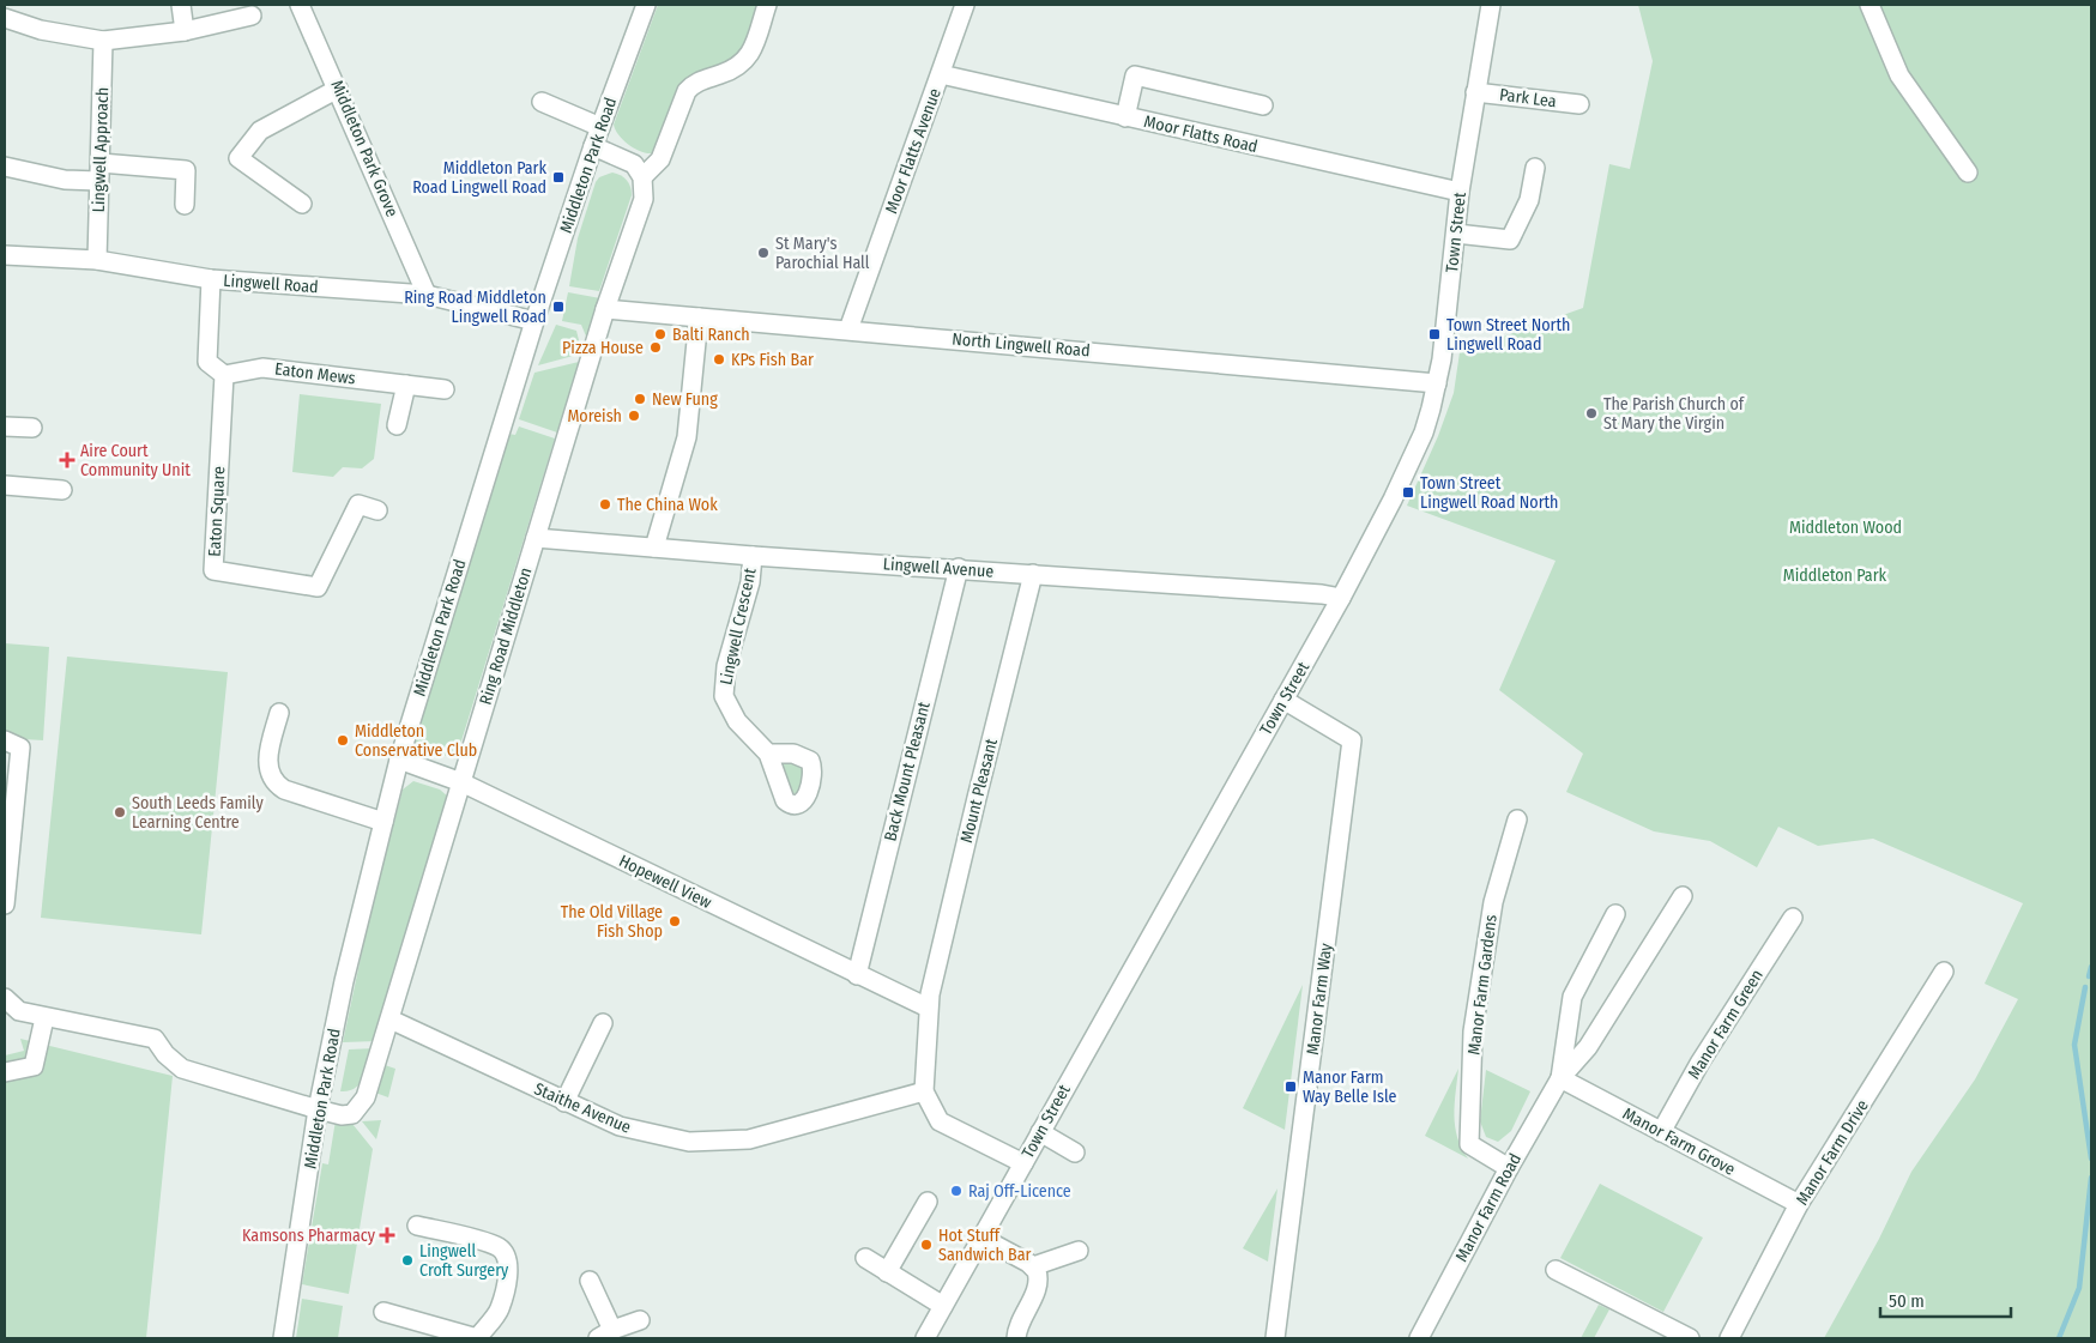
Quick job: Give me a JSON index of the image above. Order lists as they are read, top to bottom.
{
  "streets": {
    "street": [
      "Park Lea",
      "Moor Flatts Road",
      "Middleton Park Grove",
      "Lingwell Approach",
      "Moor Flatts Avenue",
      "Middleton Park Road",
      "Town Street",
      "Lingwell Road",
      "North Lingwell Road",
      "Eaton Mews",
      "Eaton Square",
      "Lingwell Avenue",
      "Lingwell Crescent",
      "Ring Road Middleton",
      "Back Mount Pleasant",
      "Mount Pleasant",
      "Hopewell View",
      "Manor Farm Gardens",
      "Manor Farm Way",
      "Manor Farm Green",
      "Staithe Avenue",
      "Manor Farm Grove",
      "Manor Farm Drive",
      "Manor Farm Road"
    ]
  },
  "crossings": [
    ["Park Lea", "Town Street"],
    ["Moor Flatts Road", "Moor Flatts Avenue"],
    ["Moor Flatts Road", "Town Street"],
    ["Middleton Park Grove", "Lingwell Road"],
    ["Lingwell Approach", "Lingwell Road"],
    ["Moor Flatts Avenue", "North Lingwell Road"],
    ["Middleton Park Road", "Lingwell Road"],
    ["Middleton Park Road", "Ring Road Middleton"],
    ["Middleton Park Road", "Hopewell View"],
    ["Town Street", "North Lingwell Road"],
    ["Town Street", "Lingwell Avenue"],
    ["Town Street", "Manor Farm Way"],
    ["North Lingwell Road", "Ring Road Middleton"],
    ["Eaton Mews", "Eaton Square"],
    ["Lingwell Avenue", "Lingwell Crescent"],
    ["Lingwell Avenue", "Ring Road Middleton"],
    ["Lingwell Avenue", "Back Mount Pleasant"],
    ["Lingwell Avenue", "Mount Pleasant"],
    ["Ring Road Middleton", "Hopewell View"],
    ["Ring Road Middleton", "Staithe Avenue"],
    ["Back Mount Pleasant", "Hopewell View"],
    ["Mount Pleasant", "Hopewell View"],
    ["Mount Pleasant", "Staithe Avenue"],
    ["Manor Farm Gardens", "Manor Farm Road"],
    ["Manor Farm Green", "Manor Farm Grove"],
    ["Manor Farm Grove", "Manor Farm Drive"],
    ["Manor Farm Grove", "Manor Farm Road"]
  ],
  "parks": ["Middleton Wood", "Middleton Park"],
  "places": {
    "transit": [
      "Middleton Park Road Lingwell Road",
      "Ring Road Middleton Lingwell Road",
      "Town Street North Lingwell Road",
      "Town Street Lingwell Road North",
      "Manor Farm Way Belle Isle"
    ],
    "other": [
      "St Mary's Parochial Hall",
      "Balti Ranch",
      "Pizza House",
      "KPs Fish Bar",
      "New Fung",
      "The Parish Church of St Mary the Virgin",
      "Moreish",
      "The China Wok",
      "Middleton Conservative Club",
      "South Leeds Family Learning Centre",
      "The Old Village Fish Shop",
      "Raj Off-Licence",
      "Hot Stuff Sandwich Bar",
      "Lingwell Croft Surgery"
    ],
    "health": ["Aire Court Community Unit", "Kamsons Pharmacy"]
  },
  "scale_bar": "50 m"
}
